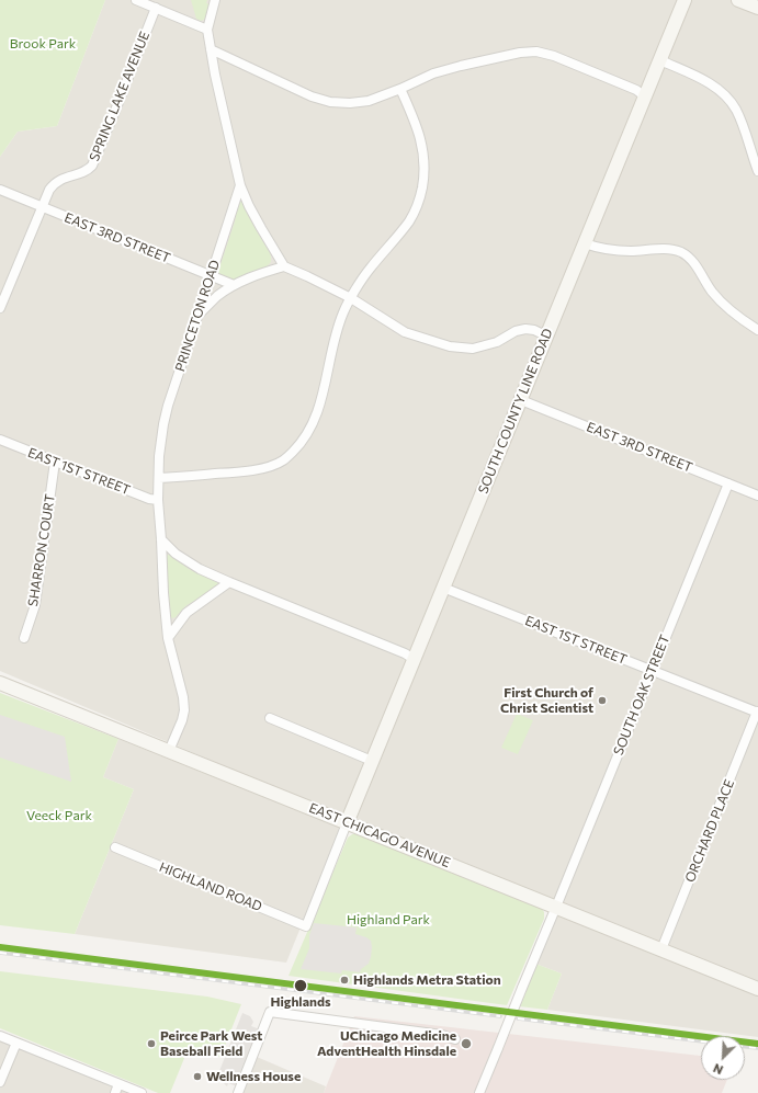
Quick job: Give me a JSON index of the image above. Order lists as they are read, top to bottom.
{
  "streets": {
    "main road": ["SOUTH COUNTY LINE ROAD", "EAST CHICAGO AVENUE"],
    "street": [
      "SPRING LAKE AVENUE",
      "EAST 3RD STREET",
      "PRINCETON ROAD",
      "EAST 1ST STREET",
      "SHARRON COURT",
      "SOUTH OAK STREET",
      "ORCHARD PLACE",
      "HIGHLAND ROAD"
    ]
  },
  "crossings": [
    ["SPRING LAKE AVENUE", "EAST 3RD STREET"],
    ["EAST 3RD STREET", "PRINCETON ROAD"],
    ["EAST 3RD STREET", "SOUTH COUNTY LINE ROAD"],
    ["EAST 3RD STREET", "SOUTH OAK STREET"],
    ["PRINCETON ROAD", "EAST 1ST STREET"],
    ["PRINCETON ROAD", "EAST CHICAGO AVENUE"],
    ["SOUTH COUNTY LINE ROAD", "EAST 1ST STREET"],
    ["SOUTH COUNTY LINE ROAD", "EAST CHICAGO AVENUE"],
    ["SOUTH COUNTY LINE ROAD", "HIGHLAND ROAD"],
    ["EAST 1ST STREET", "SHARRON COURT"],
    ["EAST 1ST STREET", "SOUTH OAK STREET"],
    ["EAST 1ST STREET", "ORCHARD PLACE"],
    ["SOUTH OAK STREET", "EAST CHICAGO AVENUE"],
    ["ORCHARD PLACE", "EAST CHICAGO AVENUE"],
    ["EAST CHICAGO AVENUE", "HIGHLAND ROAD"]
  ],
  "parks": ["Brook Park", "Veeck Park", "Highland Park"],
  "places": [
    "First Church of Christ Scientist",
    "Highlands Metra Station",
    "Highlands",
    "Peirce Park West Baseball Field",
    "UChicago Medicine AdventHealth Hinsdale",
    "Wellness House"
  ],
  "north": "bottom left"
}
